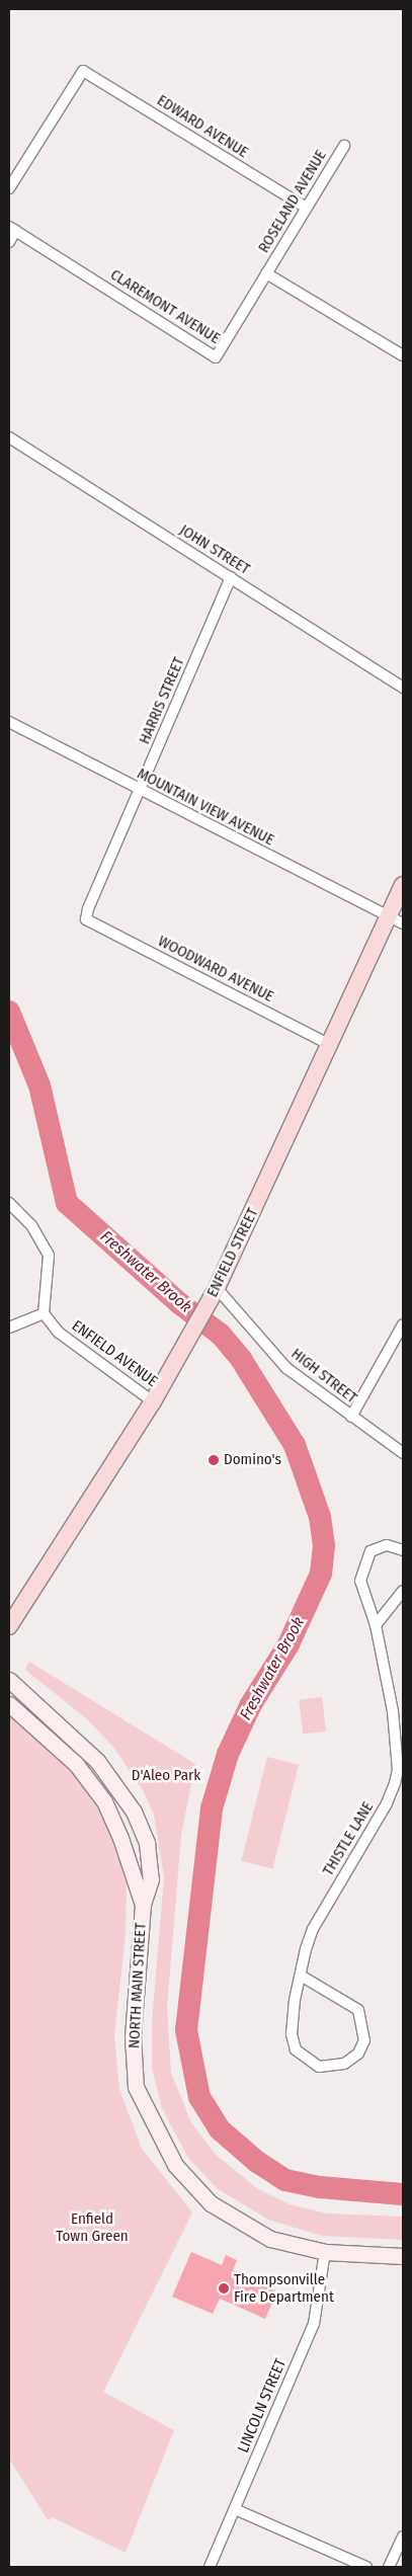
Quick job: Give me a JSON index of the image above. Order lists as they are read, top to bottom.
{
  "streets": {
    "main road": ["ENFIELD STREET"],
    "street": [
      "EDWARD AVENUE",
      "ROSELAND AVENUE",
      "CLAREMONT AVENUE",
      "JOHN STREET",
      "HARRIS STREET",
      "MOUNTAIN VIEW AVENUE",
      "WOODWARD AVENUE",
      "ENFIELD AVENUE",
      "HIGH STREET",
      "THISTLE LANE",
      "NORTH MAIN STREET",
      "LINCOLN STREET"
    ]
  },
  "crossings": [
    ["EDWARD AVENUE", "ROSELAND AVENUE"],
    ["ROSELAND AVENUE", "CLAREMONT AVENUE"],
    ["JOHN STREET", "HARRIS STREET"],
    ["HARRIS STREET", "MOUNTAIN VIEW AVENUE"],
    ["HARRIS STREET", "WOODWARD AVENUE"],
    ["MOUNTAIN VIEW AVENUE", "ENFIELD STREET"],
    ["WOODWARD AVENUE", "ENFIELD STREET"],
    ["ENFIELD STREET", "ENFIELD AVENUE"],
    ["ENFIELD STREET", "HIGH STREET"],
    ["NORTH MAIN STREET", "LINCOLN STREET"]
  ],
  "water": ["Freshwater Brook"],
  "parks": ["D'Aleo Park", "Enfield Town Green"],
  "places": ["Domino's", "Thompsonville Fire Department"]
}
